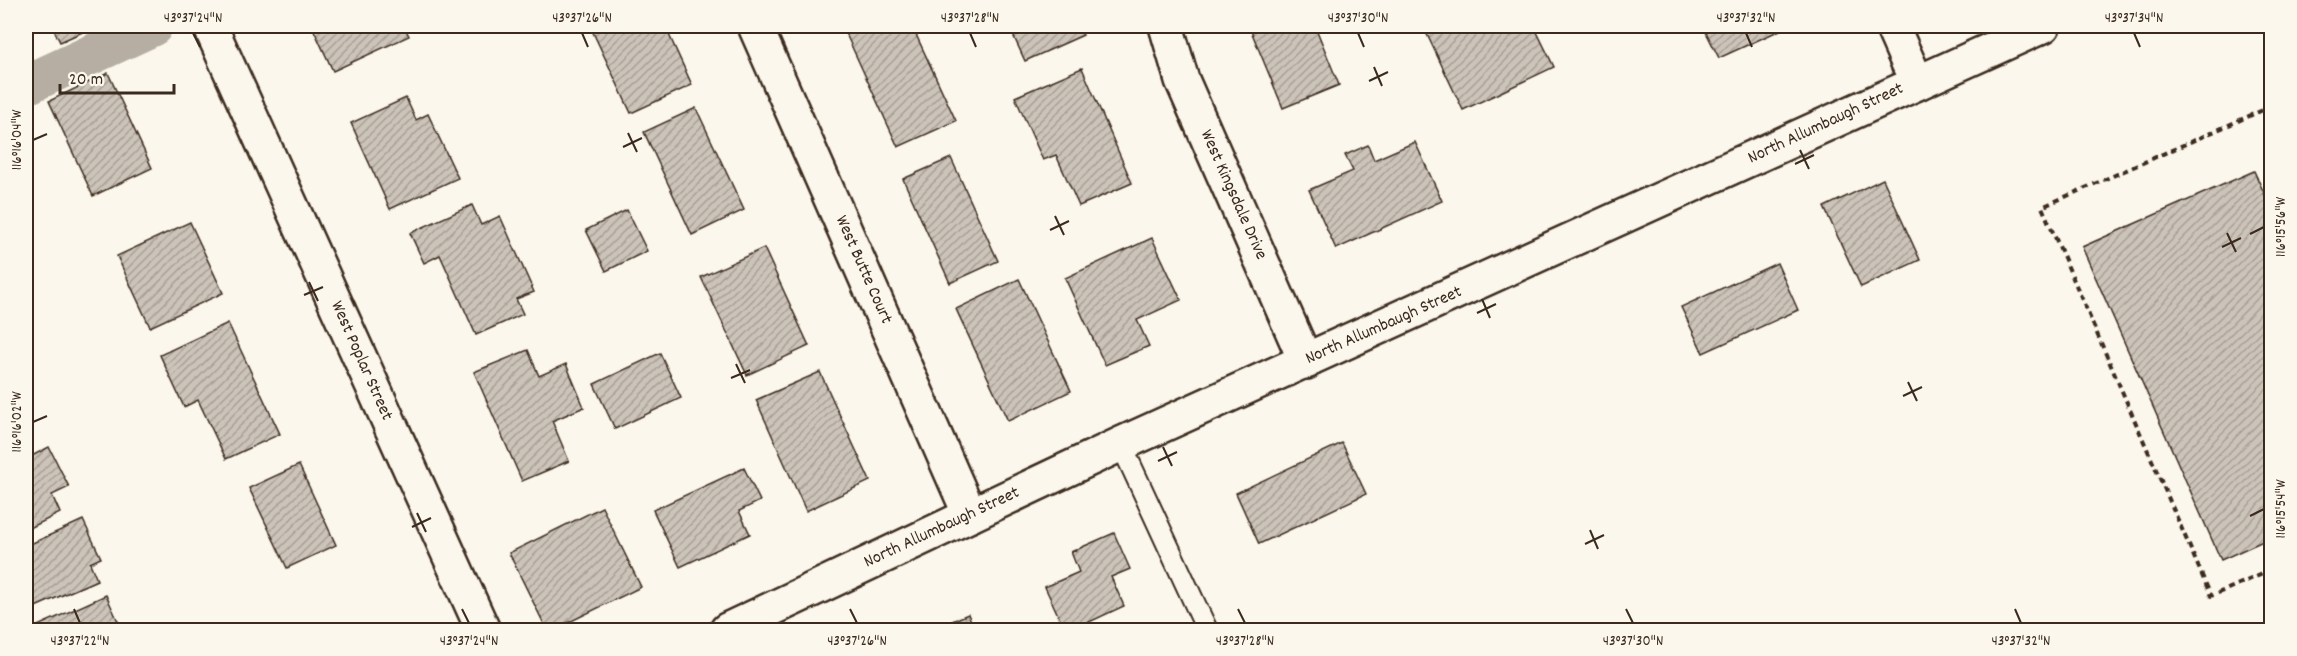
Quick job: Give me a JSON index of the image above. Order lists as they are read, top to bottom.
{
  "streets": {
    "street": [
      "North Allumbaugh Street",
      "West Kingsdale Drive",
      "West Butte Court",
      "West Poplar Street"
    ]
  },
  "crossings": [
    ["North Allumbaugh Street", "West Kingsdale Drive"],
    ["North Allumbaugh Street", "West Butte Court"]
  ],
  "scale_bar": "20 m",
  "coordinates": [
    "43°37'24\"N",
    "43°37'26\"N",
    "43°37'28\"N",
    "43°37'30\"N",
    "43°37'32\"N",
    "43°37'34\"N",
    "116°16'04\"W",
    "116°15'56\"W",
    "116°16'02\"W",
    "116°15'54\"W",
    "43°37'22\"N"
  ]
}
